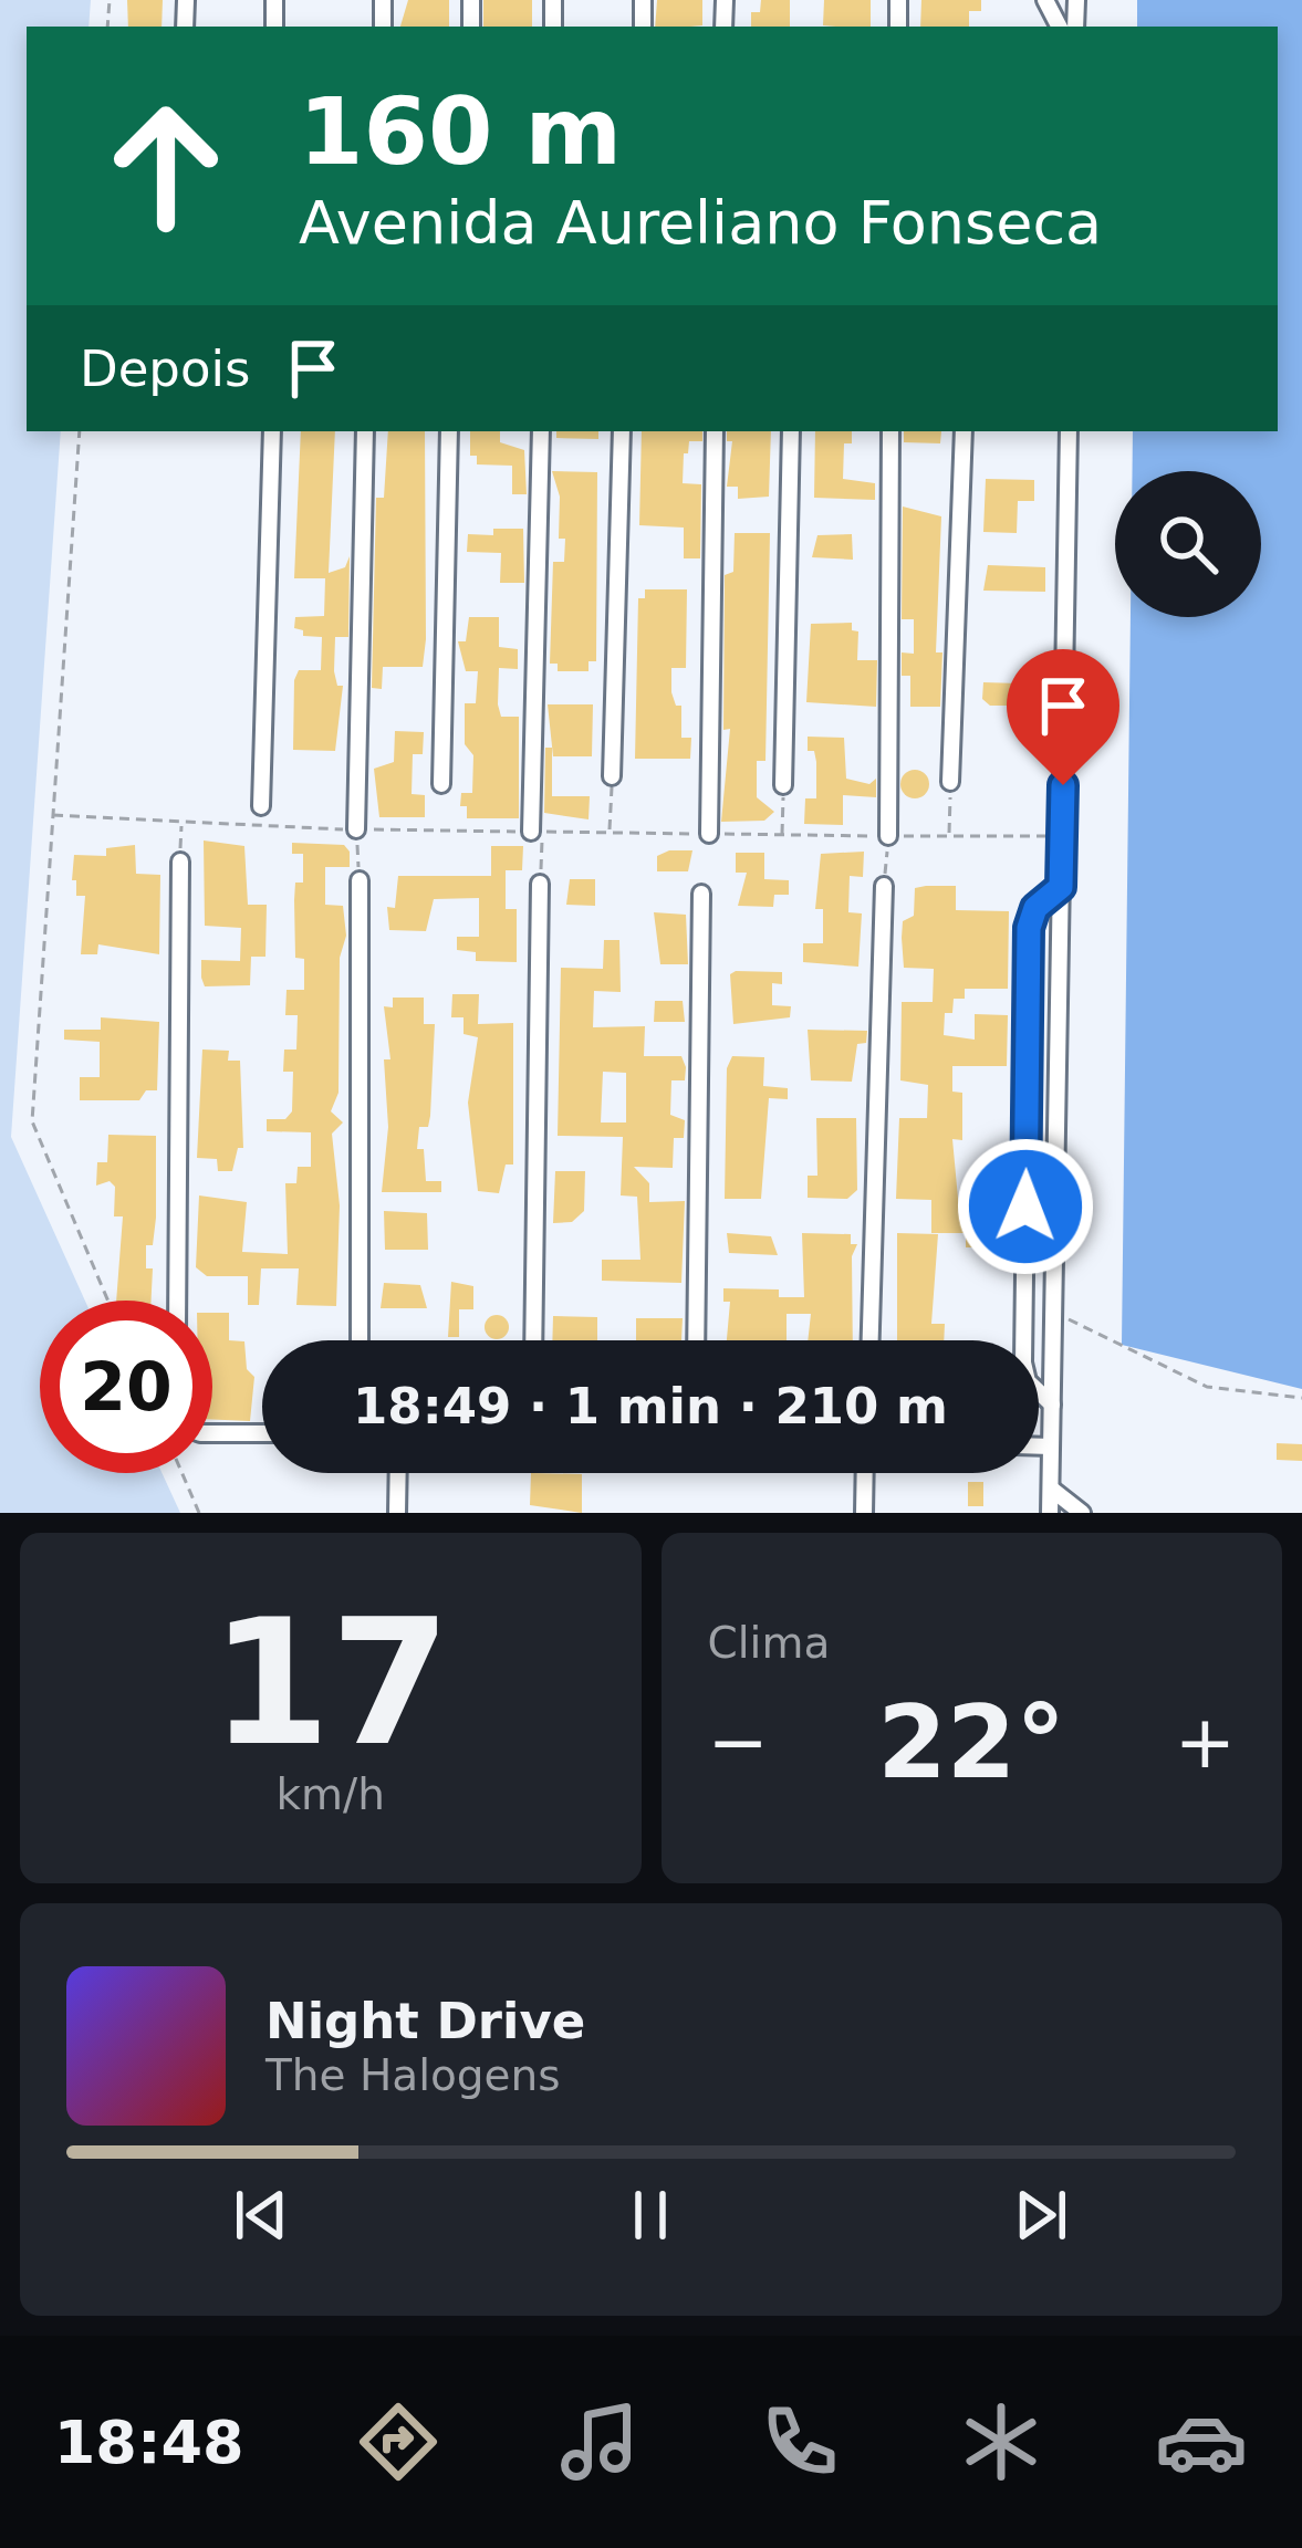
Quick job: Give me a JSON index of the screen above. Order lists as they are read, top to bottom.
{
  "page": {
    "turn": ["160 m", "Avenida Aureliano Fonseca"],
    "then": "Depois",
    "limit": "20",
    "trip": "18:49 · 1 min · 210 m",
    "tile": [
      ["17", "km/h"],
      "Clima"
    ],
    "heat": ["−", "22°", "+"],
    "song": ["Night Drive", "The Halogens"],
    "tabs": "18:48"
  }
}
